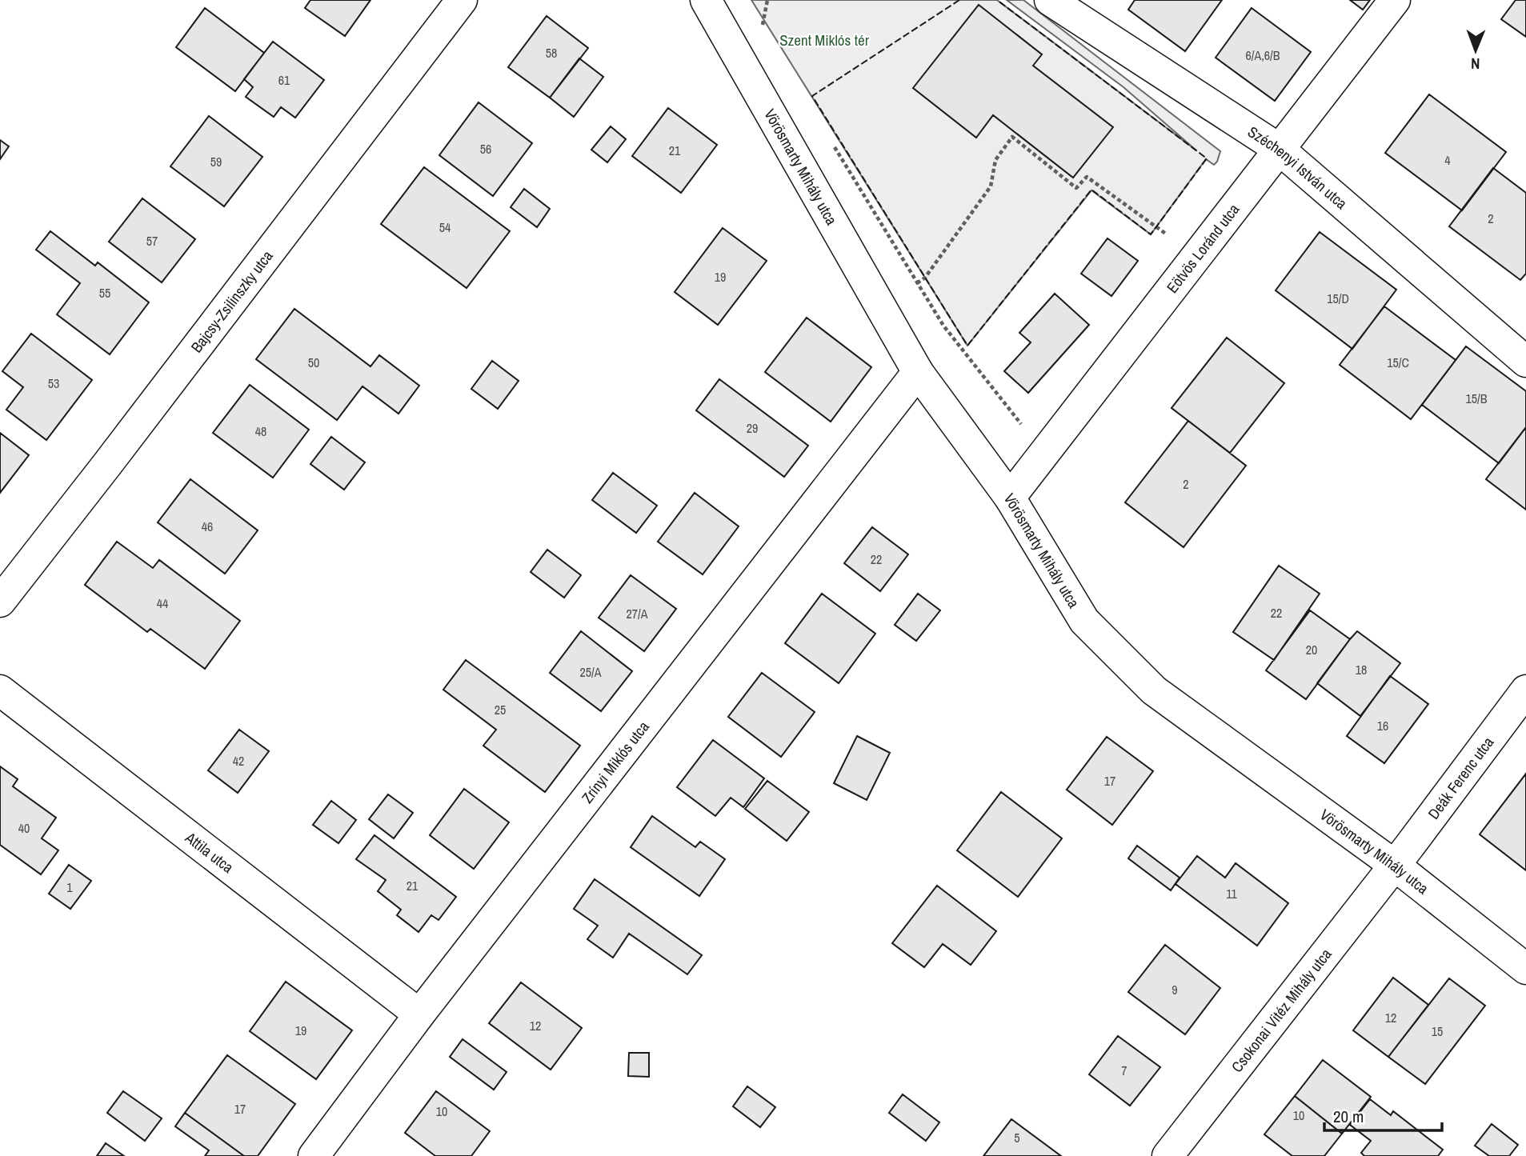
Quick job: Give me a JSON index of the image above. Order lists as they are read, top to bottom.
{
  "streets": {
    "street": [
      "Vörösmarty Mihály utca",
      "Széchenyi István utca",
      "Eötvös Loránd utca",
      "Bajcsy-Zsilinszky utca",
      "Zrínyi Miklós utca",
      "Deák Ferenc utca",
      "Attila utca",
      "Csokonai Vitéz Mihály utca"
    ]
  },
  "crossings": [
    ["Vörösmarty Mihály utca", "Eötvös Loránd utca"],
    ["Vörösmarty Mihály utca", "Zrínyi Miklós utca"],
    ["Vörösmarty Mihály utca", "Deák Ferenc utca"],
    ["Vörösmarty Mihály utca", "Csokonai Vitéz Mihály utca"],
    ["Széchenyi István utca", "Eötvös Loránd utca"],
    ["Zrínyi Miklós utca", "Attila utca"],
    ["Deák Ferenc utca", "Csokonai Vitéz Mihály utca"]
  ],
  "parks": ["Szent Miklós tér"],
  "house_numbers": [
    "58",
    "6/A,6/B",
    "61",
    "56",
    "21",
    "4",
    "59",
    "2",
    "54",
    "57",
    "19",
    "55",
    "15/D",
    "50",
    "15/C",
    "53",
    "15/B",
    "29",
    "48",
    "2",
    "46",
    "22",
    "44",
    "22",
    "27/A",
    "20",
    "18",
    "25/A",
    "25",
    "16",
    "42",
    "17",
    "40",
    "21",
    "1",
    "11",
    "9",
    "12",
    "12",
    "19",
    "15",
    "7",
    "17",
    "10",
    "10",
    "5"
  ],
  "scale_bar": "20 m",
  "north": "bottom"
}
